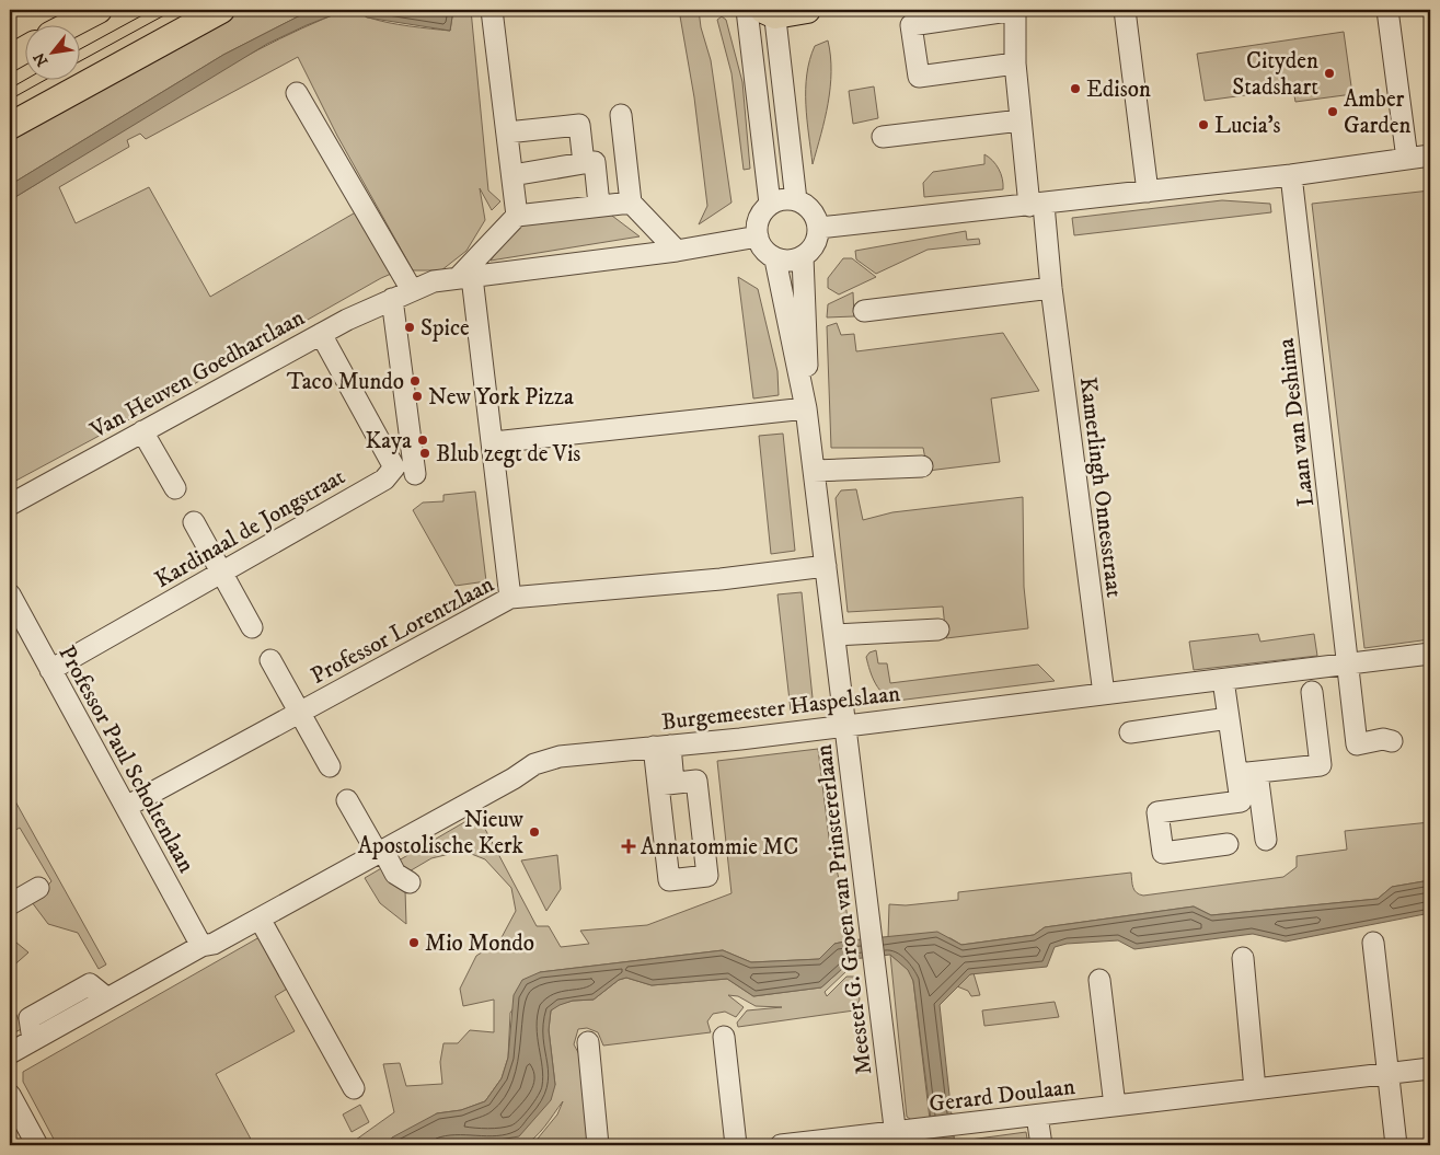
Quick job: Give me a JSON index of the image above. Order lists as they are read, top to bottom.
{
  "streets": {
    "street": [
      "Van Heuven Goedhartlaan",
      "Laan van Deshima",
      "Kamerlingh Onnesstraat",
      "Kardinaal de Jongstraat",
      "Professor Lorentzlaan",
      "Burgemeester Haspelslaan",
      "Professor Paul Scholtenlaan",
      "Meester G. Groen van Prinstererlaan",
      "Gerard Doulaan"
    ]
  },
  "crossings": [
    ["Van Heuven Goedhartlaan", "Kardinaal de Jongstraat"],
    ["Van Heuven Goedhartlaan", "Meester G. Groen van Prinstererlaan"],
    ["Laan van Deshima", "Burgemeester Haspelslaan"],
    ["Kamerlingh Onnesstraat", "Burgemeester Haspelslaan"],
    ["Kardinaal de Jongstraat", "Professor Paul Scholtenlaan"],
    ["Professor Lorentzlaan", "Professor Paul Scholtenlaan"],
    ["Professor Lorentzlaan", "Meester G. Groen van Prinstererlaan"],
    ["Burgemeester Haspelslaan", "Professor Paul Scholtenlaan"],
    ["Burgemeester Haspelslaan", "Meester G. Groen van Prinstererlaan"],
    ["Meester G. Groen van Prinstererlaan", "Gerard Doulaan"]
  ],
  "places": {
    "other": [
      "Cityden Stadshart",
      "Edison",
      "Amber Garden",
      "Lucia's",
      "Spice",
      "Taco Mundo",
      "New York Pizza",
      "Kaya",
      "Blub zegt de Vis",
      "Nieuw Apostolische Kerk",
      "Mio Mondo"
    ],
    "health": ["Annatommie MC"]
  },
  "north": "bottom left"
}
